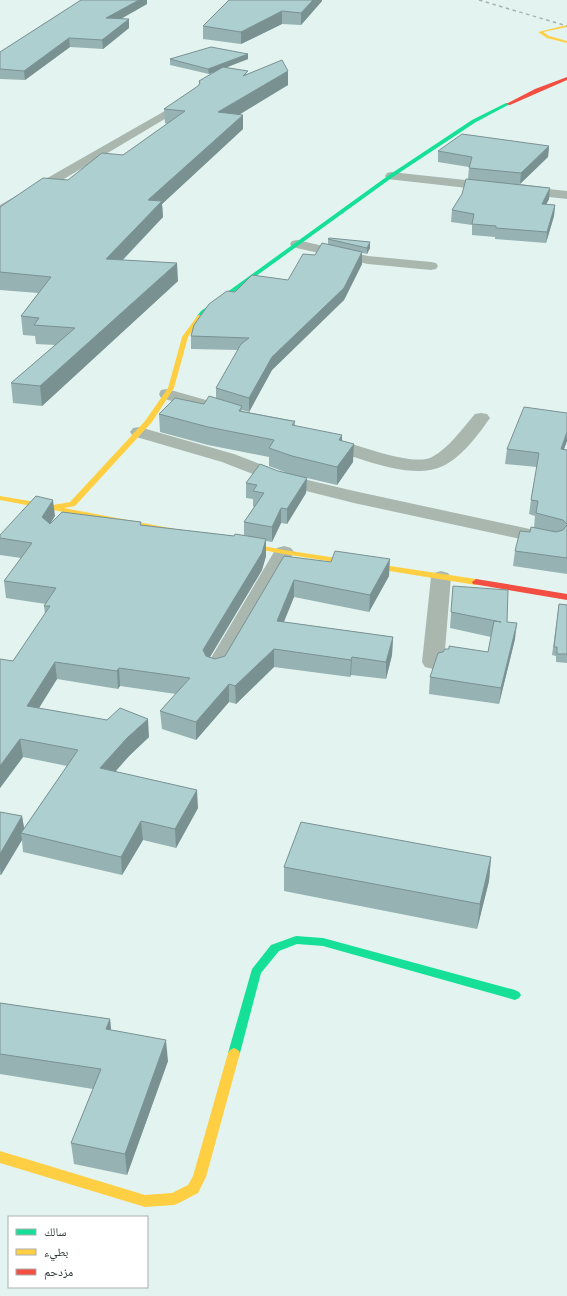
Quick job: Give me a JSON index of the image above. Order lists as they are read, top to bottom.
{
  "legend": ["سالك", "بطيء", "مزدحم"]
}
